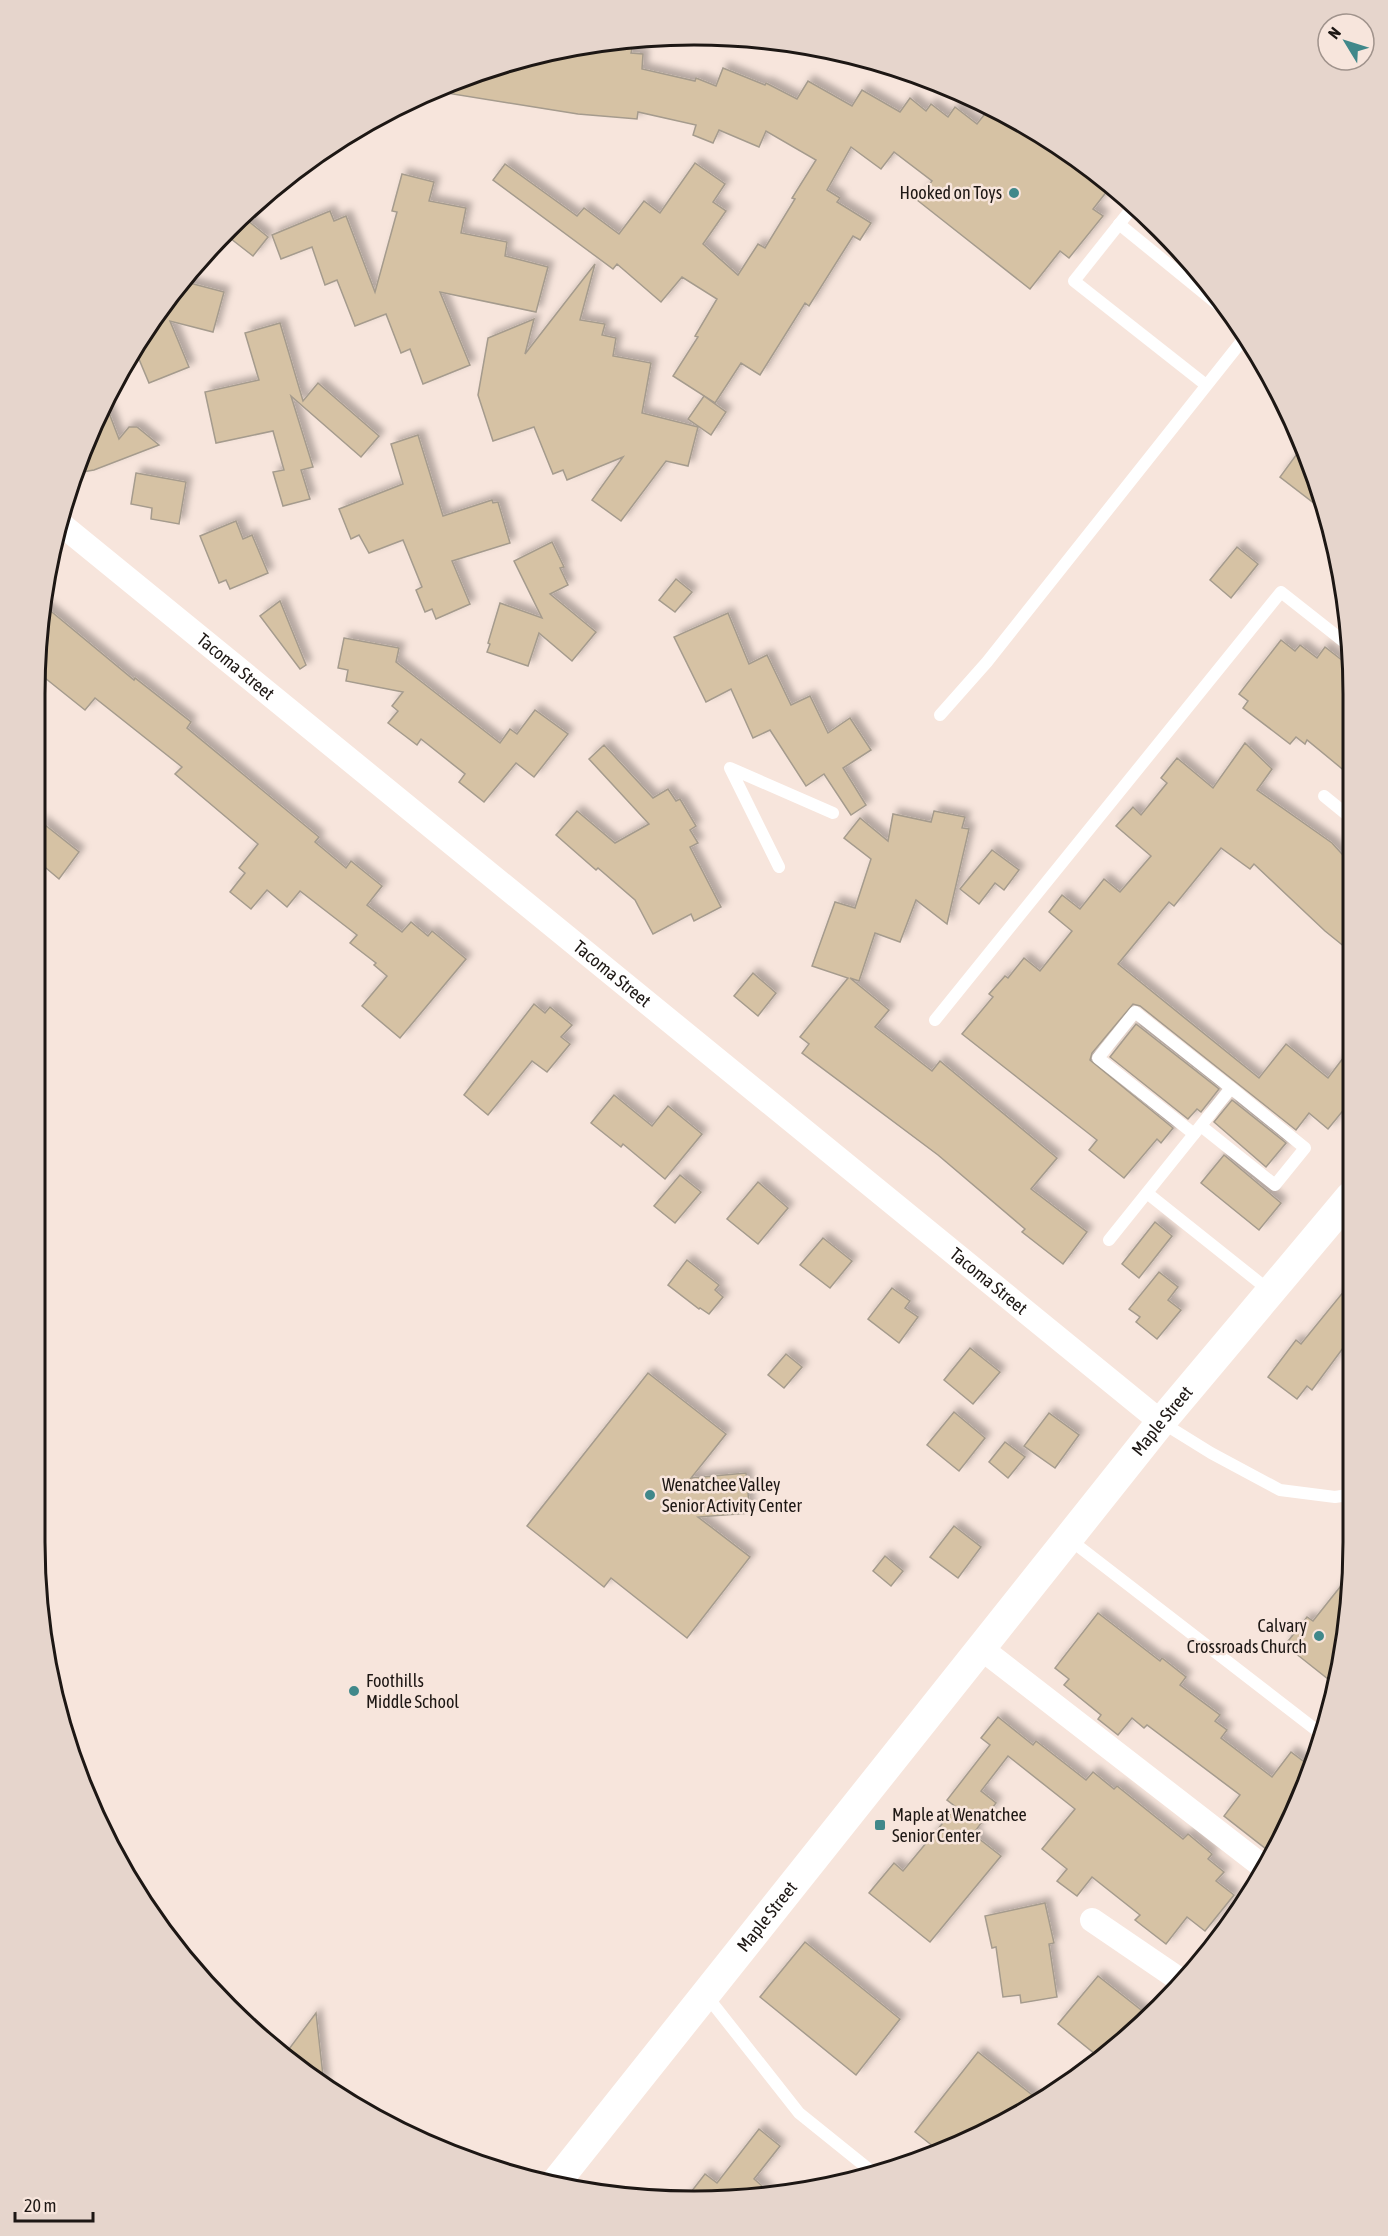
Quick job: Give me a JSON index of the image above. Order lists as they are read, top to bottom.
{
  "streets": {
    "street": ["Tacoma Street", "Maple Street"]
  },
  "crossings": [
    ["Tacoma Street", "Maple Street"]
  ],
  "places": {
    "other": [
      "Hooked on Toys",
      "Wenatchee Valley Senior Activity Center",
      "Calvary Crossroads Church",
      "Foothills Middle School"
    ],
    "transit": ["Maple at Wenatchee Senior Center"]
  },
  "scale_bar": "20 m",
  "north": "top left"
}
